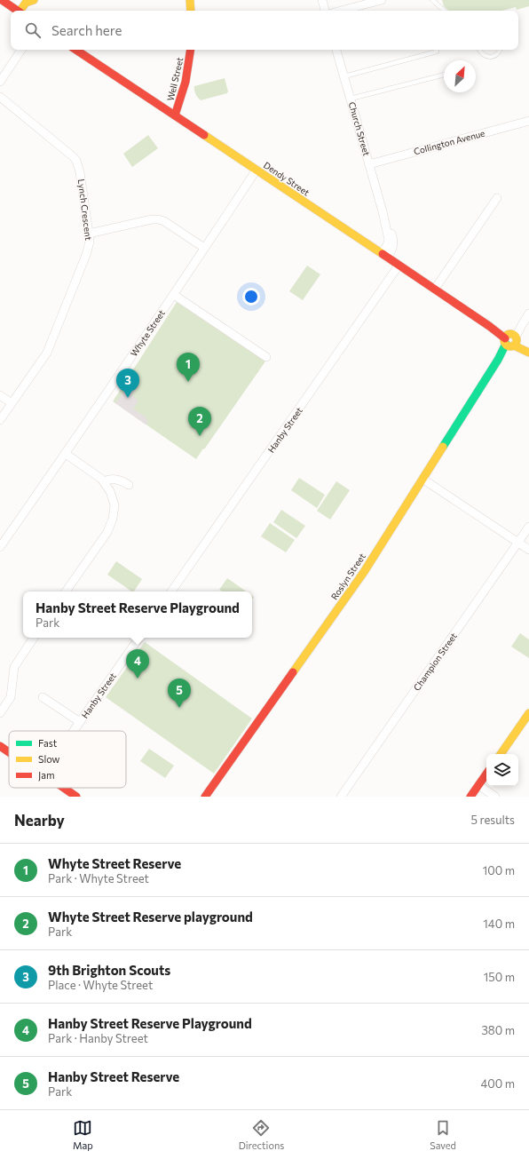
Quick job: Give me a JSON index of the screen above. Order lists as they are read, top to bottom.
{
  "streets": {
    "street": [
      "Well Street",
      "Church Street",
      "Collington Avenue",
      "Dendy Street",
      "Lynch Crescent",
      "Whyte Street",
      "Hanby Street",
      "Roslyn Street",
      "Champion Street"
    ]
  },
  "crossings": [
    ["Well Street", "Dendy Street"],
    ["Church Street", "Collington Avenue"],
    ["Church Street", "Dendy Street"],
    ["Dendy Street", "Whyte Street"],
    ["Dendy Street", "Hanby Street"],
    ["Dendy Street", "Roslyn Street"]
  ],
  "legend": ["Fast", "Slow", "Jam"],
  "north": "top right",
  "page": {
    "search": "Search here",
    "pins": [
      "1",
      "3",
      "2",
      "4",
      "5"
    ],
    "popup": ["Hanby Street Reserve Playground", "Park"],
    "heading": ["Nearby", "5 results"],
    "list": [
      {
        "mark": "1",
        "name": "Whyte Street Reserve",
        "note": "Park · Whyte Street",
        "value": "100 m"
      },
      {
        "mark": "2",
        "name": "Whyte Street Reserve playground",
        "note": "Park",
        "value": "140 m"
      },
      {
        "mark": "3",
        "name": "9th Brighton Scouts",
        "note": "Place · Whyte Street",
        "value": "150 m"
      },
      {
        "mark": "4",
        "name": "Hanby Street Reserve Playground",
        "note": "Park · Hanby Street",
        "value": "380 m"
      },
      {
        "mark": "5",
        "name": "Hanby Street Reserve",
        "note": "Park",
        "value": "400 m"
      }
    ],
    "nav": ["Map", "Directions", "Saved"]
  }
}
